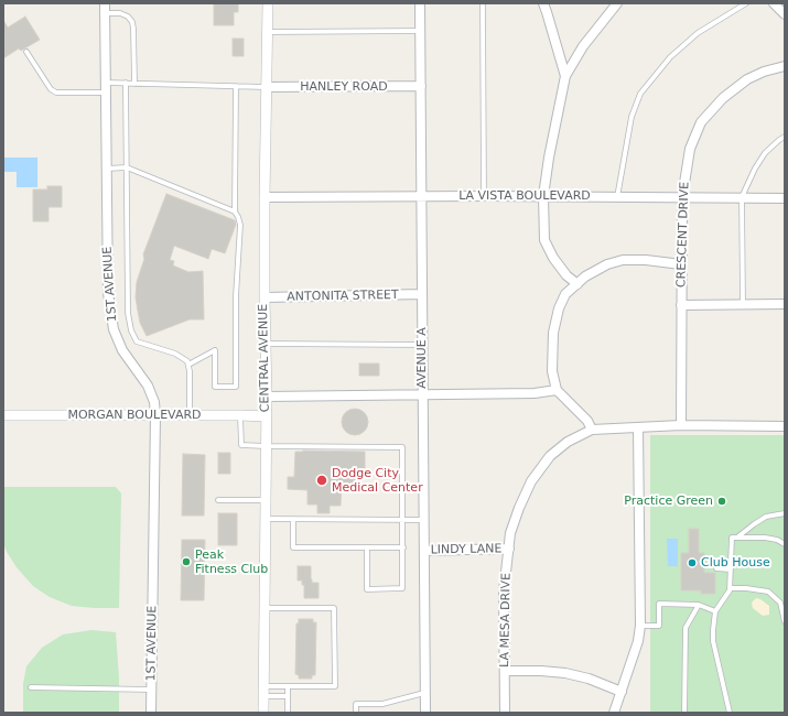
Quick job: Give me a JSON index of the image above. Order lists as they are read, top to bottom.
{
  "streets": {
    "street": [
      "HANLEY ROAD",
      "LA VISTA BOULEVARD",
      "CRESCENT DRIVE",
      "1ST AVENUE",
      "ANTONITA STREET",
      "CENTRAL AVENUE",
      "AVENUE A",
      "MORGAN BOULEVARD",
      "LINDY LANE",
      "LA MESA DRIVE"
    ]
  },
  "crossings": [
    ["HANLEY ROAD", "CENTRAL AVENUE"],
    ["HANLEY ROAD", "AVENUE A"],
    ["LA VISTA BOULEVARD", "CRESCENT DRIVE"],
    ["LA VISTA BOULEVARD", "CENTRAL AVENUE"],
    ["LA VISTA BOULEVARD", "AVENUE A"],
    ["1ST AVENUE", "MORGAN BOULEVARD"],
    ["ANTONITA STREET", "CENTRAL AVENUE"],
    ["ANTONITA STREET", "AVENUE A"],
    ["CENTRAL AVENUE", "MORGAN BOULEVARD"],
    ["AVENUE A", "LINDY LANE"],
    ["LINDY LANE", "LA MESA DRIVE"]
  ],
  "places": [
    "Dodge City Medical Center",
    "Practice Green",
    "Peak Fitness Club",
    "Club House"
  ]
}
